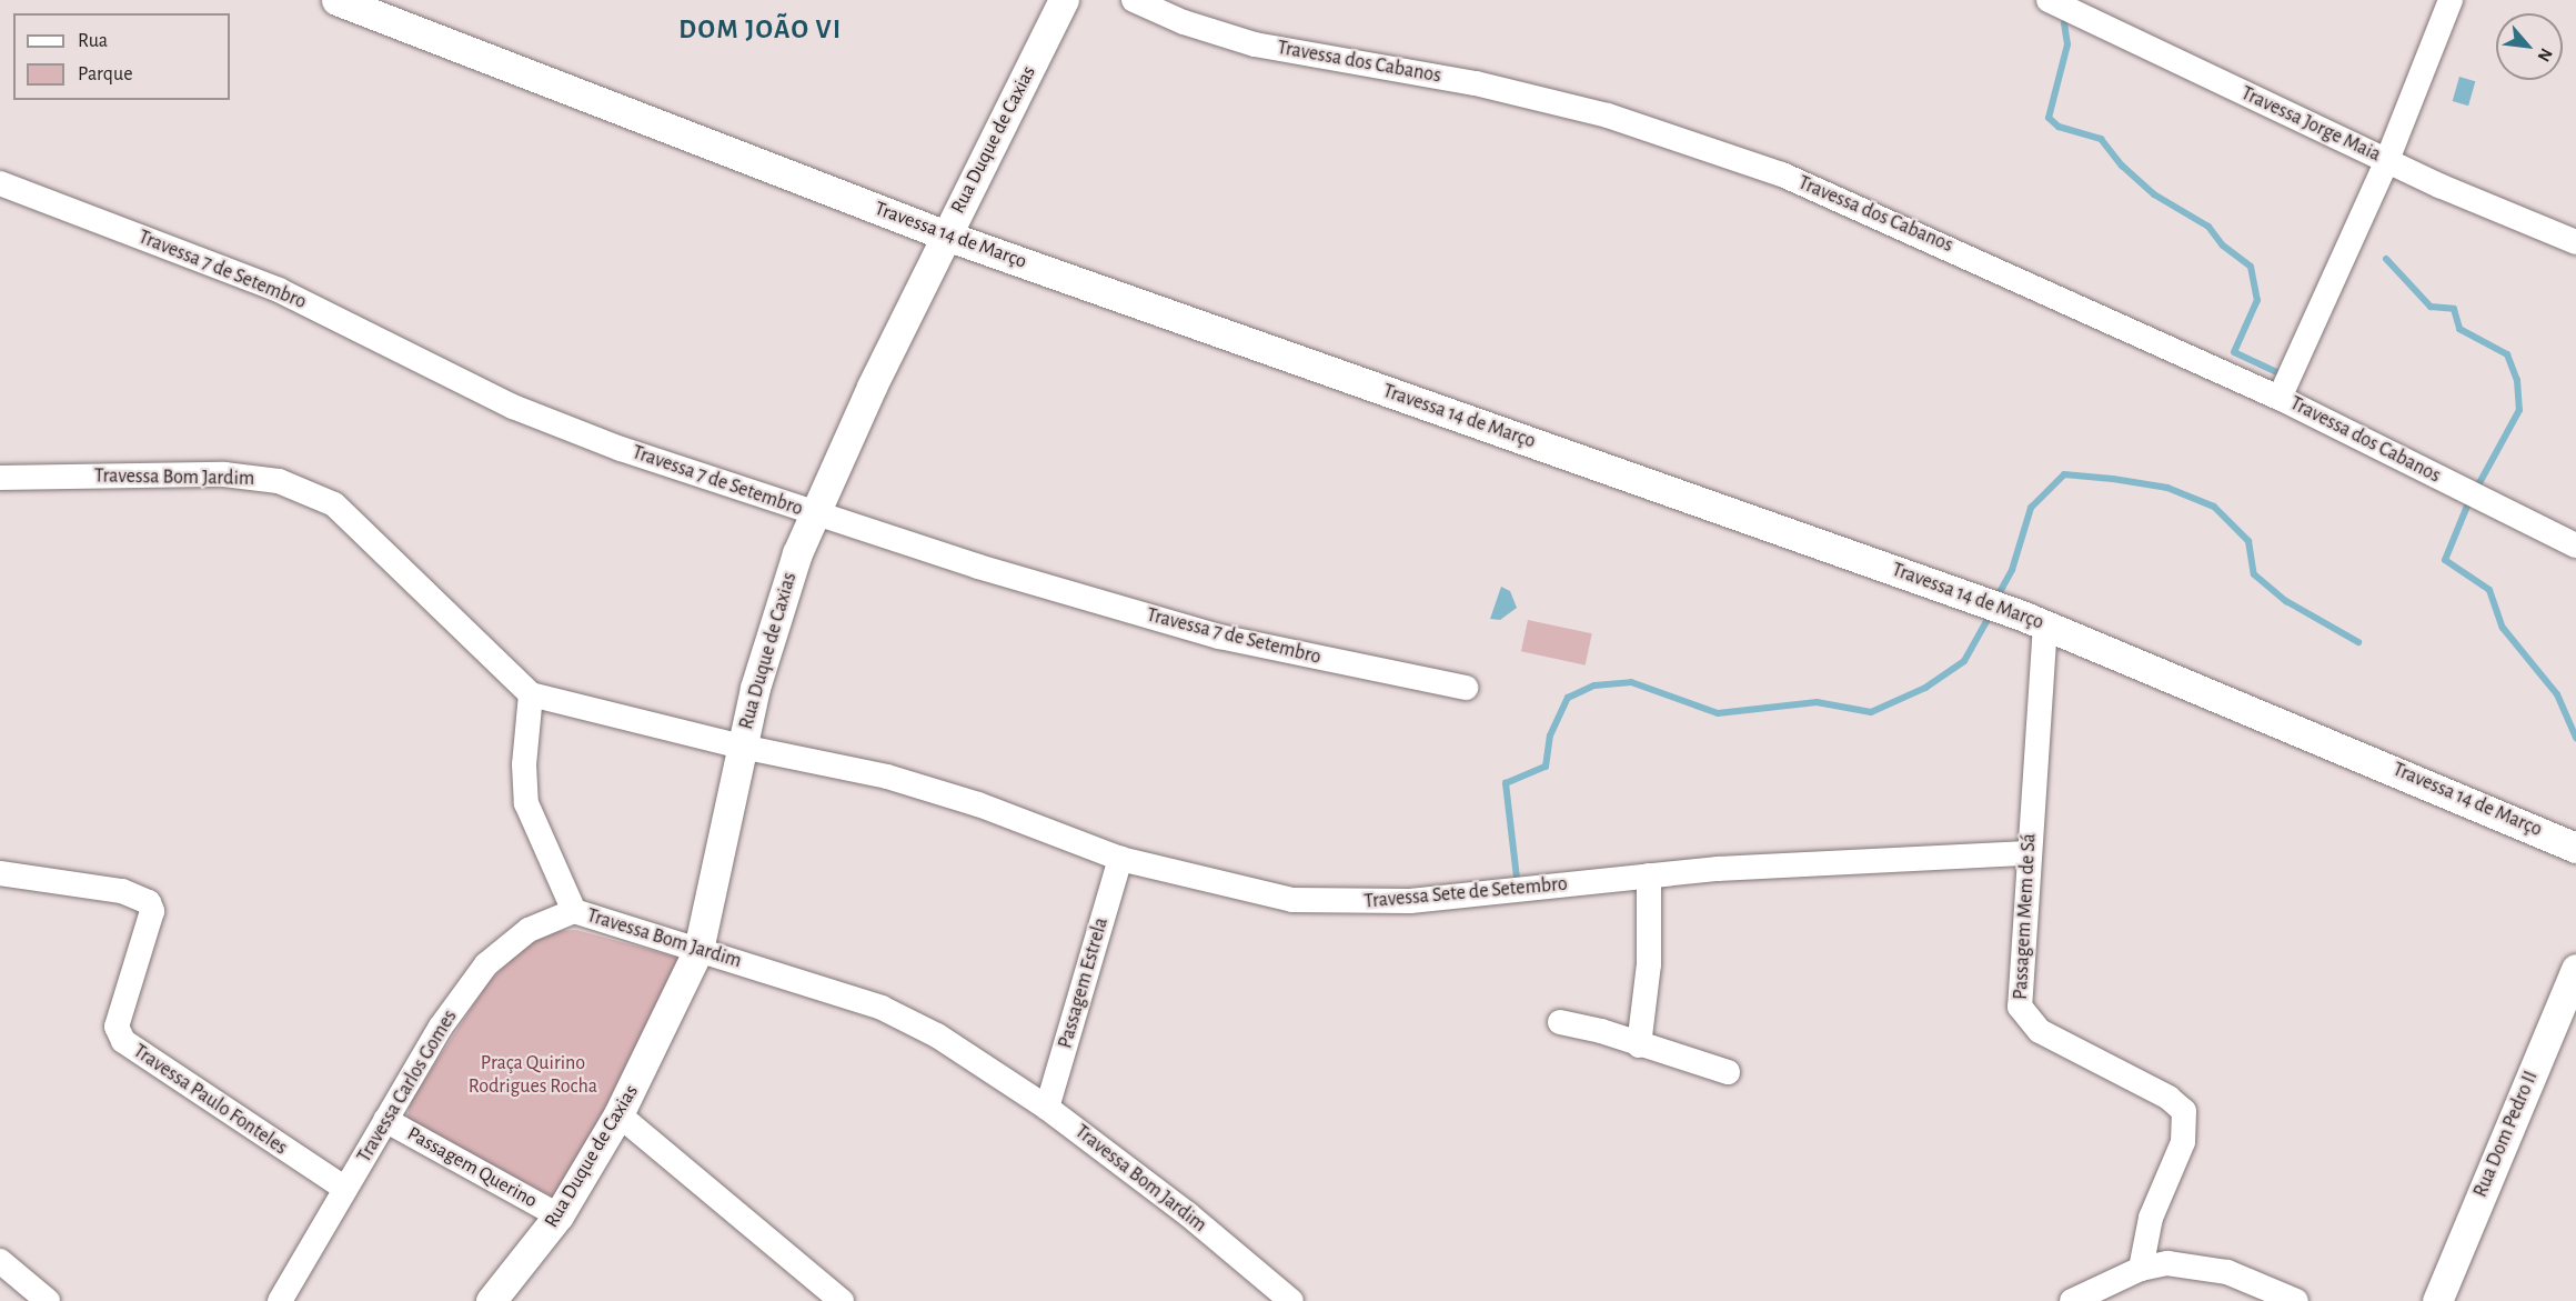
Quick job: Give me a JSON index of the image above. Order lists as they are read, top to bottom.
{
  "streets": {
    "street": [
      "Travessa dos Cabanos",
      "Travessa Jorge Maia",
      "Rua Duque de Caxias",
      "Travessa 14 de Março",
      "Travessa 7 de Setembro",
      "Travessa Bom Jardim",
      "Travessa Sete de Setembro",
      "Passagem Mem de Sá",
      "Passagem Estrela",
      "Travessa Carlos Gomes",
      "Travessa Paulo Fonteles",
      "Rua Dom Pedro II",
      "Passagem Querino"
    ]
  },
  "crossings": [
    ["Rua Duque de Caxias", "Travessa 14 de Março"],
    ["Rua Duque de Caxias", "Travessa 7 de Setembro"],
    ["Rua Duque de Caxias", "Travessa Bom Jardim"],
    ["Rua Duque de Caxias", "Travessa Sete de Setembro"],
    ["Rua Duque de Caxias", "Passagem Querino"],
    ["Travessa 14 de Março", "Passagem Mem de Sá"],
    ["Travessa Bom Jardim", "Travessa Sete de Setembro"],
    ["Travessa Bom Jardim", "Passagem Estrela"],
    ["Travessa Bom Jardim", "Travessa Carlos Gomes"],
    ["Travessa Sete de Setembro", "Passagem Mem de Sá"],
    ["Travessa Sete de Setembro", "Passagem Estrela"],
    ["Travessa Carlos Gomes", "Travessa Paulo Fonteles"],
    ["Travessa Carlos Gomes", "Passagem Querino"]
  ],
  "districts": ["DOM JOÃO VI"],
  "parks": ["Praça Quirino Rodrigues Rocha"],
  "legend": ["Rua", "Parque"],
  "north": "bottom right"
}
